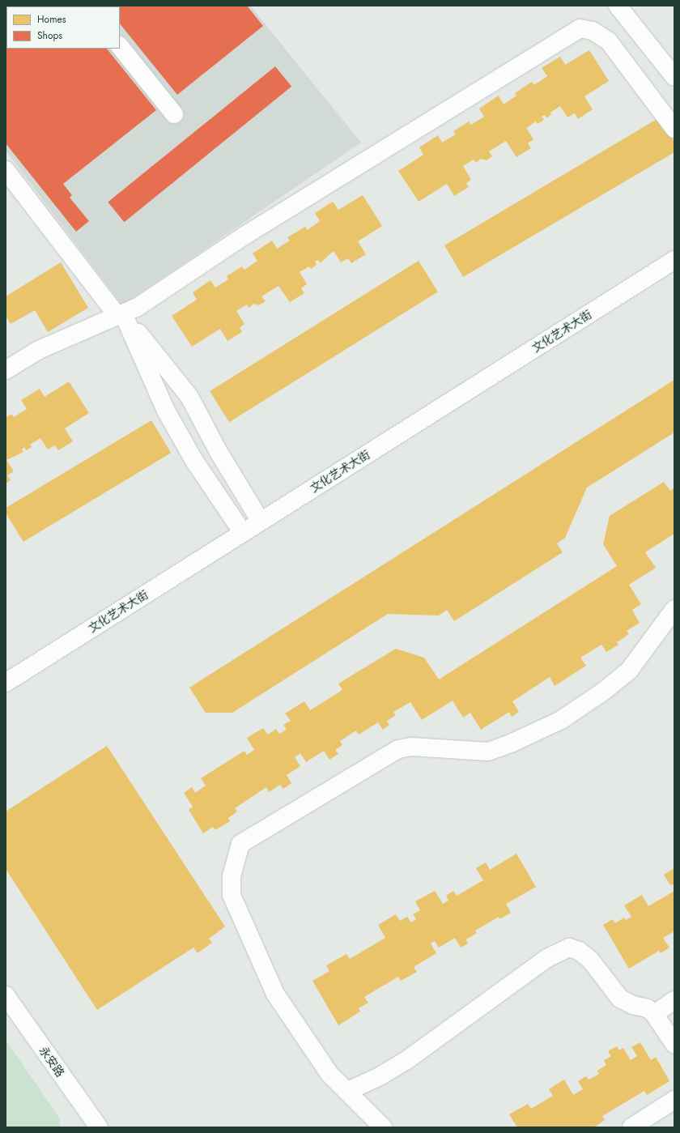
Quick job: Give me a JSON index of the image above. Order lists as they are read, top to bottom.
{
  "streets": {
    "street": ["文化艺术大街", "永安路"]
  },
  "legend": ["Homes", "Shops"]
}
